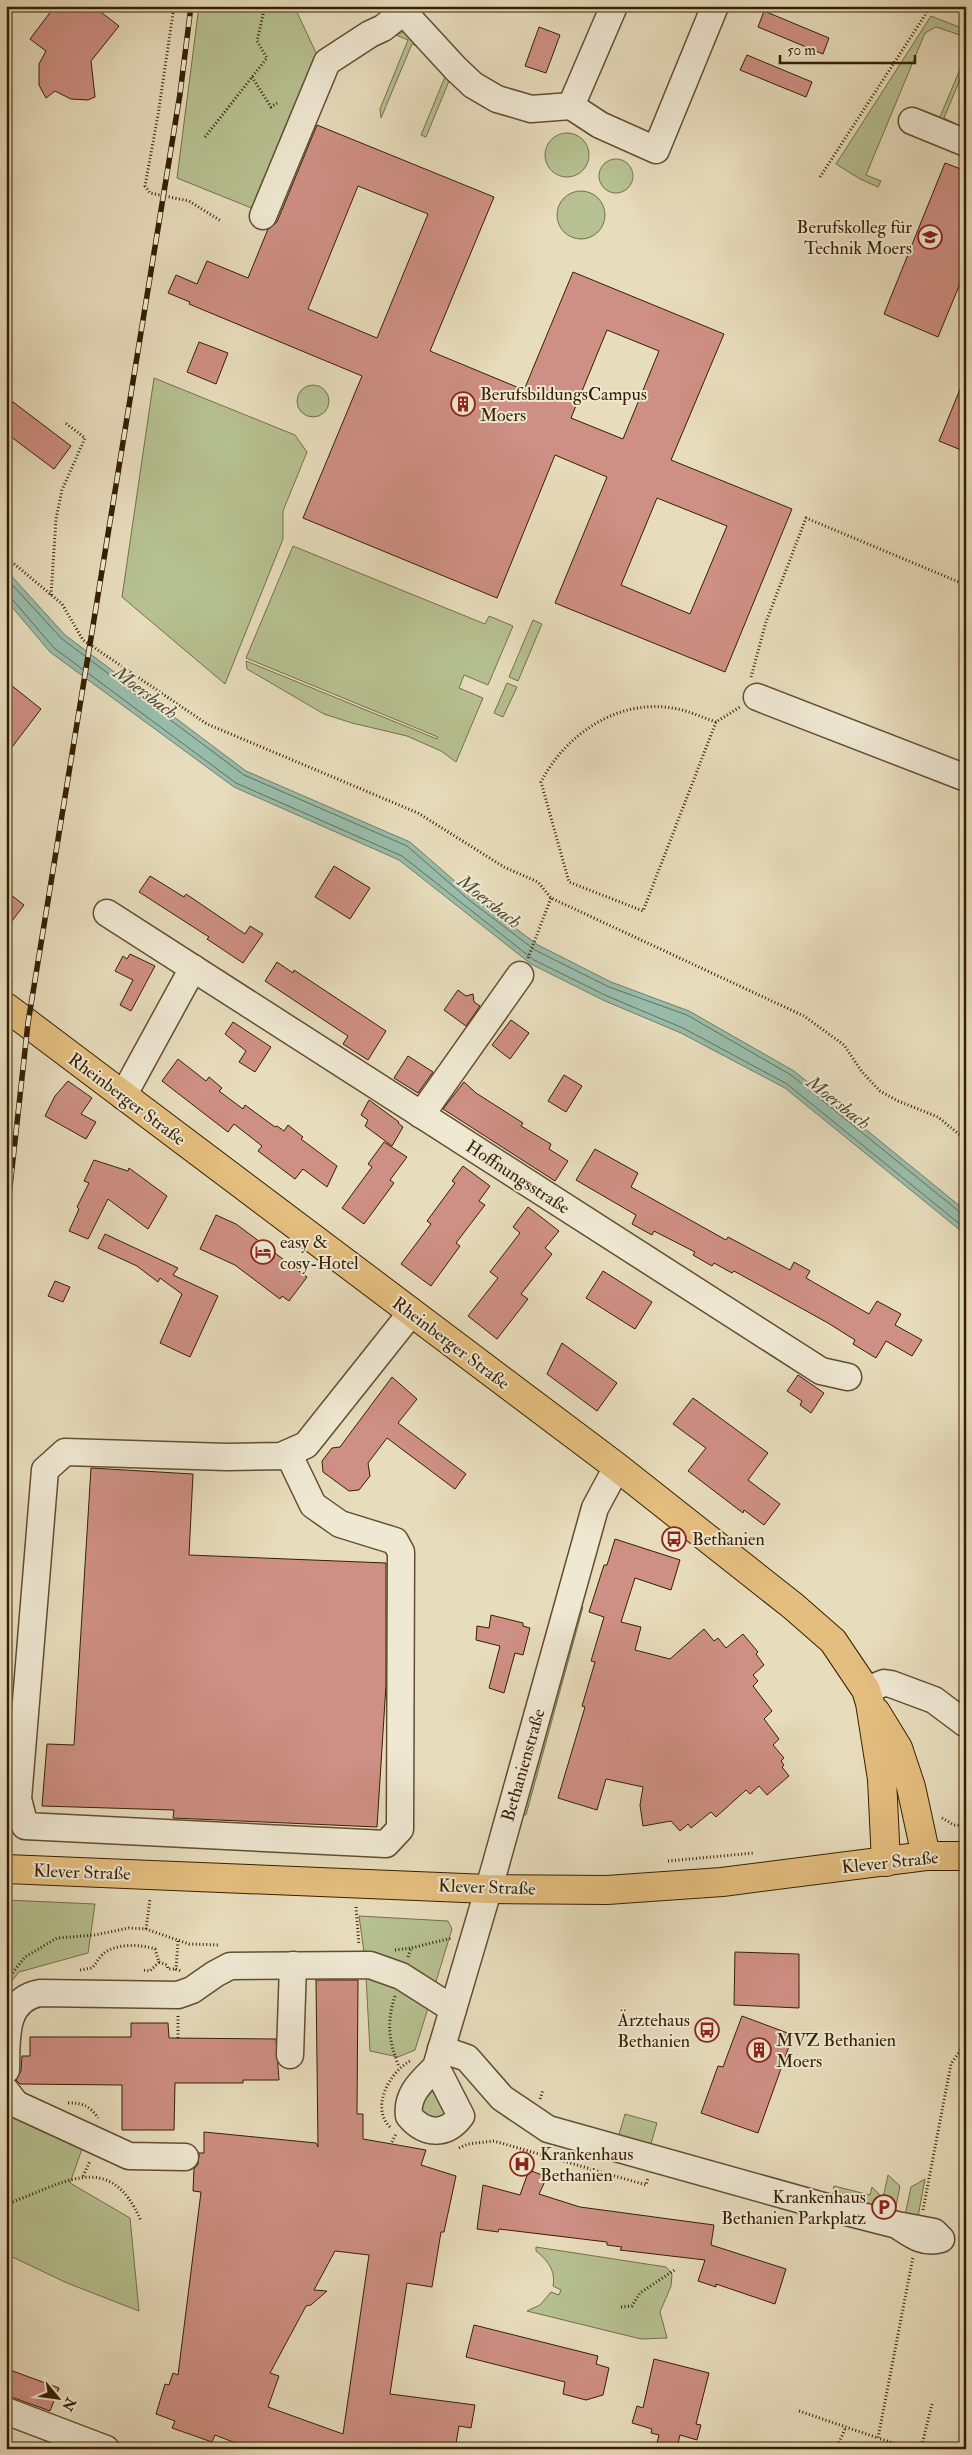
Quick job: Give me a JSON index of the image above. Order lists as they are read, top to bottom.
{
  "streets": {
    "main road": ["Rheinberger Straße", "Klever Straße"],
    "street": ["Hoffnungsstraße", "Bethanienstraße"]
  },
  "crossings": [
    ["Rheinberger Straße", "Bethanienstraße"],
    ["Rheinberger Straße", "Klever Straße"],
    ["Bethanienstraße", "Klever Straße"]
  ],
  "water": ["Moersbach"],
  "places": {
    "school or university": ["Berufskolleg für Technik Moers"],
    "building": ["BerufsbildungsCampus Moers", "MVZ Bethanien Moers"],
    "hotel": ["easy & cosy-Hotel"],
    "bus stop": ["Bethanien", "Ärztehaus Bethanien"],
    "hospital": ["Krankenhaus Bethanien"],
    "parking": ["Krankenhaus Bethanien Parkplatz"]
  },
  "scale_bar": "50 m",
  "north": "bottom right"
}
